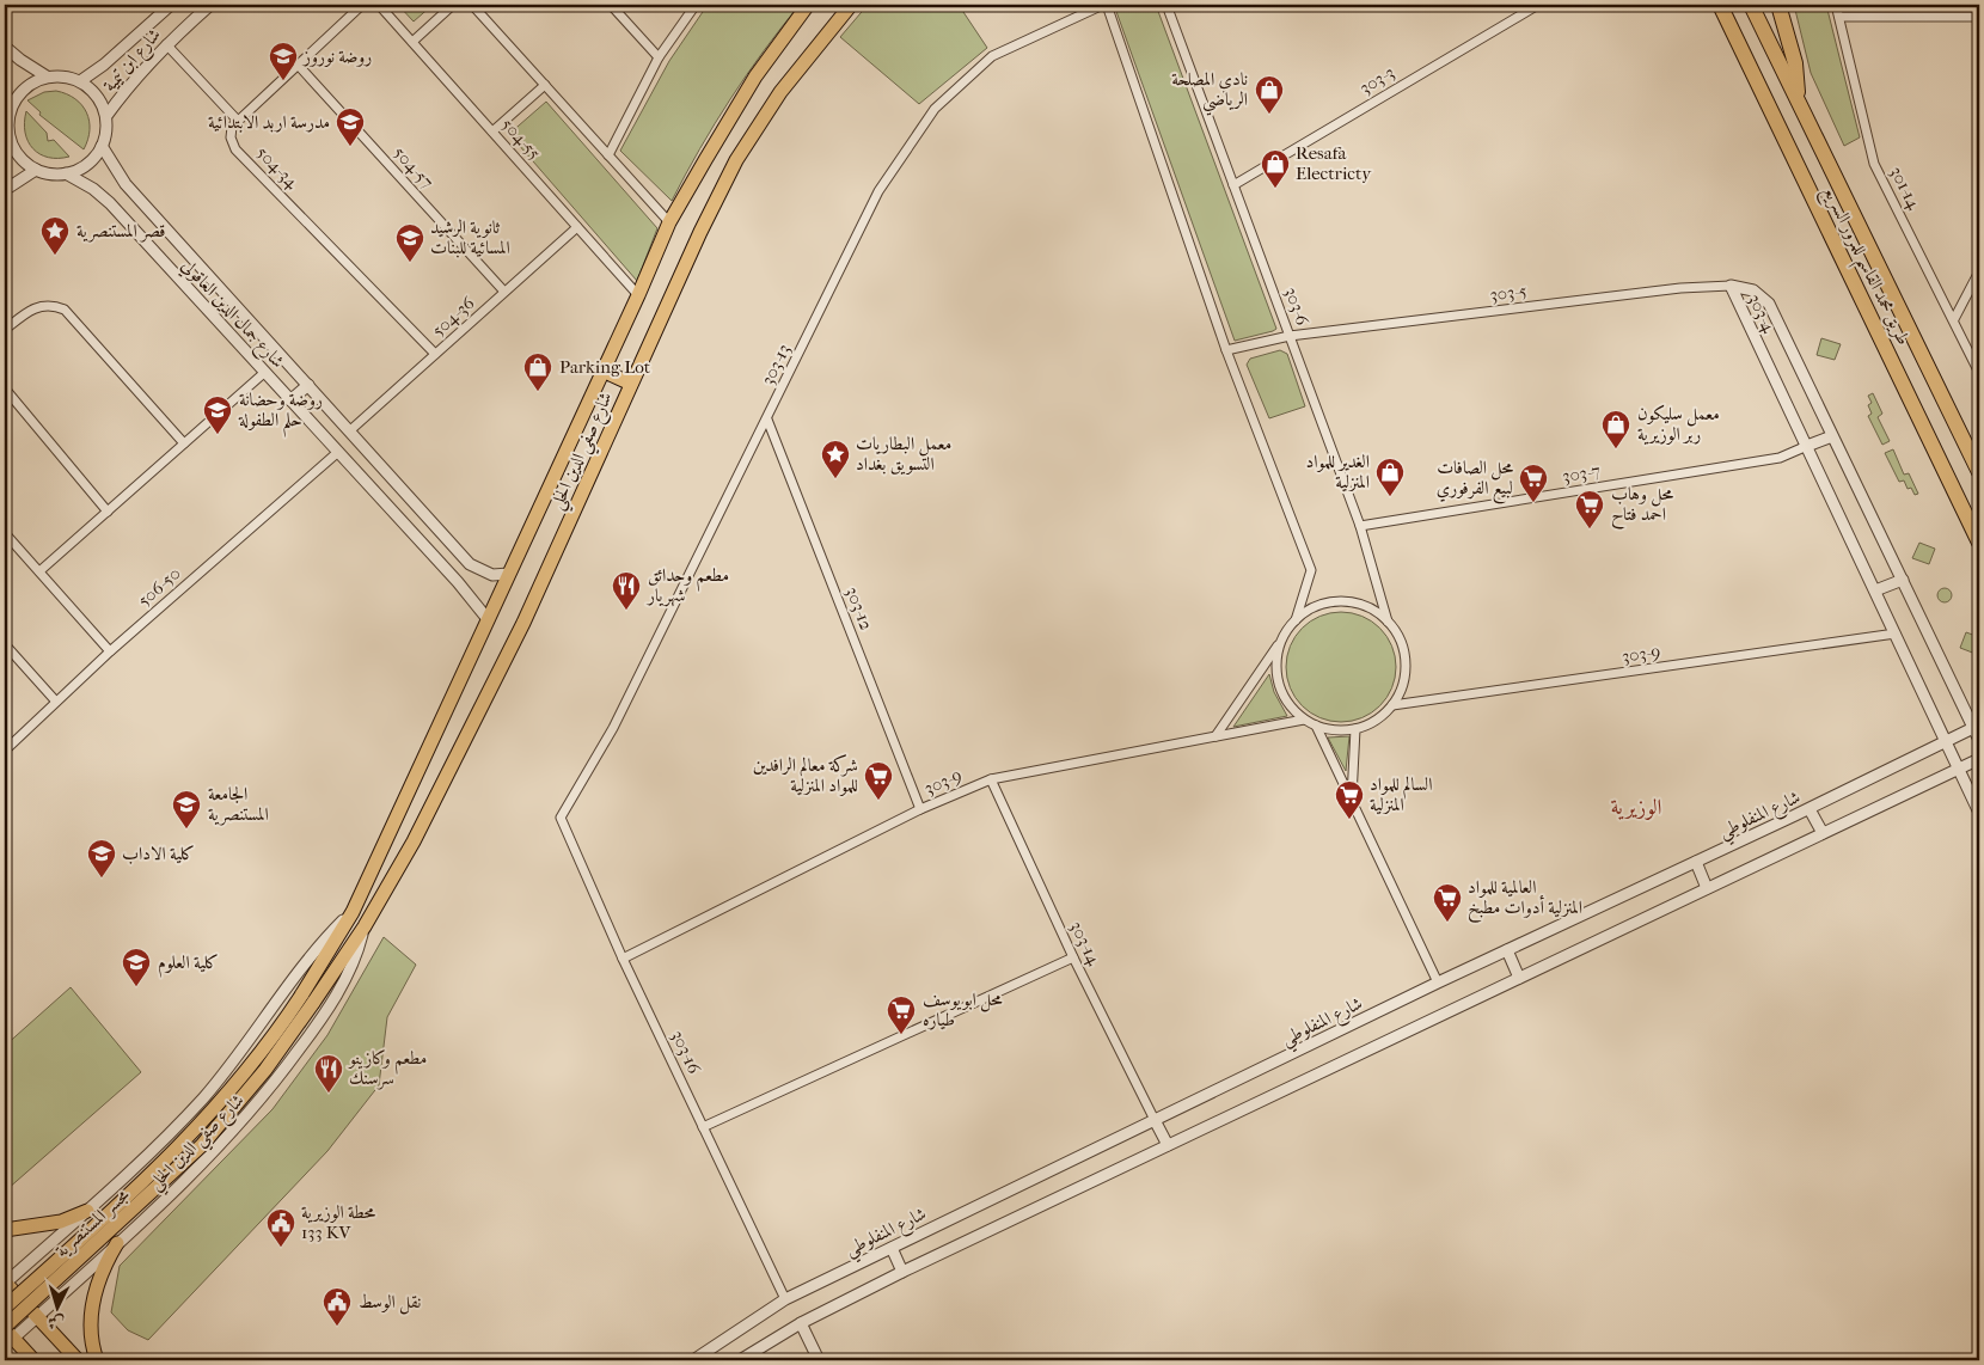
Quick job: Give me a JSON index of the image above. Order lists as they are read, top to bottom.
{
  "streets": {
    "highway": ["طريق محمد القاسم للمرور السريع"],
    "main road": ["شارع صفي الدين الحلي", "مجسر المستنصرية"],
    "street": [
      "شارع ابن تيمية",
      "303-3",
      "504-55",
      "504-34",
      "504-57",
      "301-14",
      "303-5",
      "303-6",
      "شارع جمال الدين العاقولي",
      "303-4",
      "504-36",
      "303-13",
      "303-7",
      "506-50",
      "303-12",
      "303-9",
      "شارع المنفلوطي",
      "303-14",
      "303-16"
    ]
  },
  "crossings": [
    ["شارع ابن تيمية", "شارع جمال الدين العاقولي"],
    ["303-3", "303-6"],
    ["504-55", "504-36"],
    ["504-55", "شارع صفي الدين الحلي"],
    ["504-34", "504-36"],
    ["504-57", "504-36"],
    ["303-5", "303-6"],
    ["303-5", "303-4"],
    ["303-6", "303-7"],
    ["303-6", "303-9"],
    ["شارع جمال الدين العاقولي", "504-36"],
    ["شارع جمال الدين العاقولي", "شارع صفي الدين الحلي"],
    ["شارع جمال الدين العاقولي", "506-50"],
    ["303-4", "303-7"],
    ["303-4", "303-9"],
    ["303-4", "شارع المنفلوطي"],
    ["303-13", "303-12"],
    ["303-13", "303-16"],
    ["شارع صفي الدين الحلي", "مجسر المستنصرية"],
    ["303-12", "303-9"],
    ["303-9", "303-14"],
    ["303-9", "303-16"],
    ["شارع المنفلوطي", "303-14"],
    ["شارع المنفلوطي", "303-16"]
  ],
  "districts": ["الوزيرية"],
  "places": {
    "school or university": [
      "روضة نوروز",
      "مدرسة اربد الابتدائية",
      "ثانوية الرشيد المسائية للبنات",
      "روضة وحضانة حلم الطفولة",
      "الجامعة المستنصرية",
      "كلية الاداب",
      "كلية العلوم"
    ],
    "shop": [
      "نادي المصلحة الرياضي",
      "Resafa Electricty",
      "Parking Lot",
      "معمل سليكون ربر الوزيرية",
      "الغدير للمواد المنزلية"
    ],
    "place": ["قصر المستنصرية", "معمل البطاريات التسويق بغداد"],
    "supermarket": [
      "محل الصافات لبيع الفرفوري",
      "محل وهاب احمد فتاح",
      "شركة معالم الرافدين للمواد المنزلية",
      "السالم للمواد المنزلية",
      "العالمية للمواد المنزلية أدوات مطبخ",
      "محل ابويوسف طياره"
    ],
    "restaurant": ["مطعم وحدائق شهريار", "مطعم وكازينو سرسنك"],
    "public building": ["محطة الوزيرية 133 KV", "نقل الوسط"]
  },
  "north": "bottom"
}
